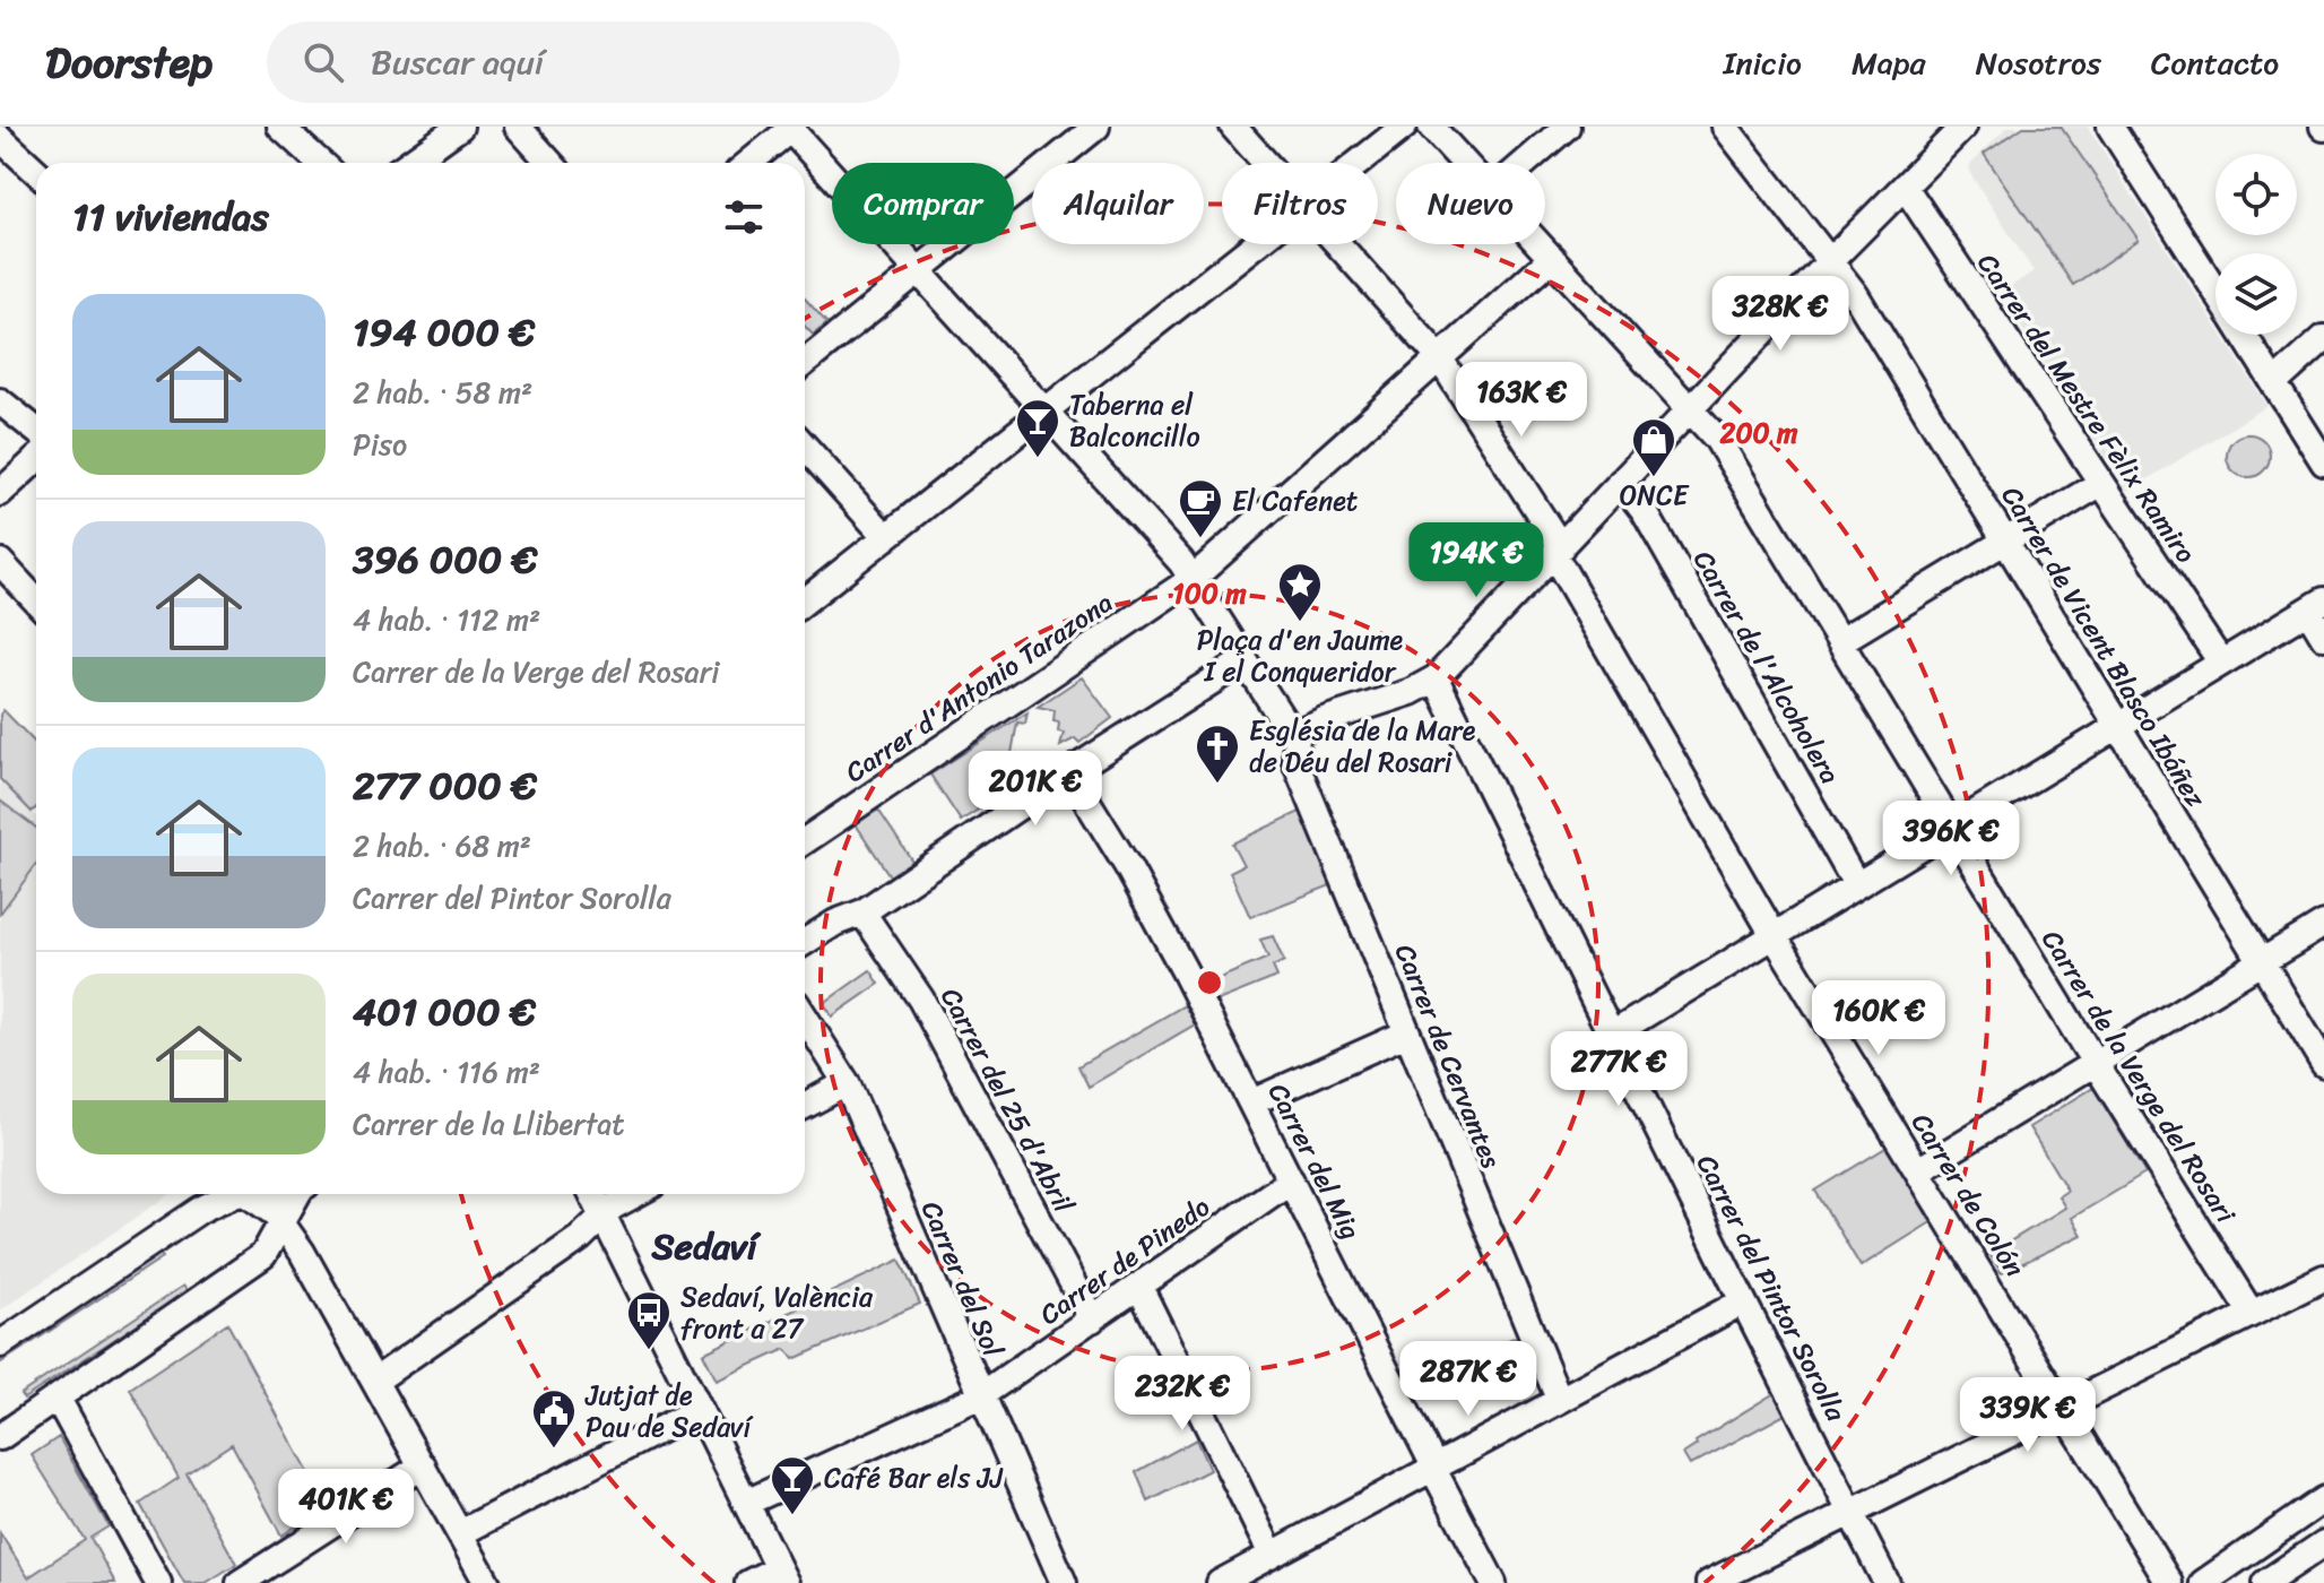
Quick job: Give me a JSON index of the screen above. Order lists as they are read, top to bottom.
{
  "streets": {
    "street": [
      "Carrer del Mestre Fèlix Ramiro",
      "Carrer de Vicent Blasco Ibáñez",
      "Carrer de l'Alcoholera",
      "Carrer d'Antonio Tarazona",
      "Carrer de Cervantes",
      "Carrer de la Verge del Rosari",
      "Carrer del 25 d'Abril",
      "Carrer del Mig",
      "Carrer de Colón",
      "Carrer de Pinedo",
      "Carrer del Sol",
      "Carrer del Pintor Sorolla"
    ]
  },
  "crossings": [
    ["Carrer del 25 d'Abril", "Carrer de Pinedo"],
    ["Carrer del Mig", "Carrer de Pinedo"],
    ["Carrer de Pinedo", "Carrer del Sol"]
  ],
  "districts": ["Sedaví"],
  "places": {
    "bar": ["Taberna el Balconcillo", "Café Bar els JJ"],
    "shop": ["ONCE"],
    "cafe": ["El Cafenet"],
    "place": ["Plaça d'en Jaume I el Conqueridor"],
    "church": ["Església de la Mare de Déu del Rosari"],
    "bus stop": ["Sedaví, València front a 27"],
    "public building": ["Jutjat de Pau de Sedaví"]
  },
  "page": {
    "header": "Doorstep",
    "search": "Buscar aquí",
    "nav": [
      "Inicio",
      "Mapa",
      "Nosotros",
      "Contacto"
    ],
    "chip": [
      "Comprar",
      "Alquilar",
      "Filtros",
      "Nuevo"
    ],
    "heading": "11 viviendas",
    "list": [
      {
        "name": "194 000 €",
        "note": "2 hab. · 58 m² · Piso"
      },
      {
        "name": "396 000 €",
        "note": "4 hab. · 112 m² · Carrer de la Verge del Rosari"
      },
      {
        "name": "277 000 €",
        "note": "2 hab. · 68 m² · Carrer del Pintor Sorolla"
      },
      {
        "name": "401 000 €",
        "note": "4 hab. · 116 m² · Carrer de la Llibertat"
      }
    ],
    "price": [
      "328K €",
      "163K €",
      "194K €",
      "201K €",
      "396K €",
      "160K €",
      "277K €",
      "287K €",
      "232K €",
      "339K €",
      "401K €"
    ]
  },
  "rings": ["200 m", "100 m"]
}
